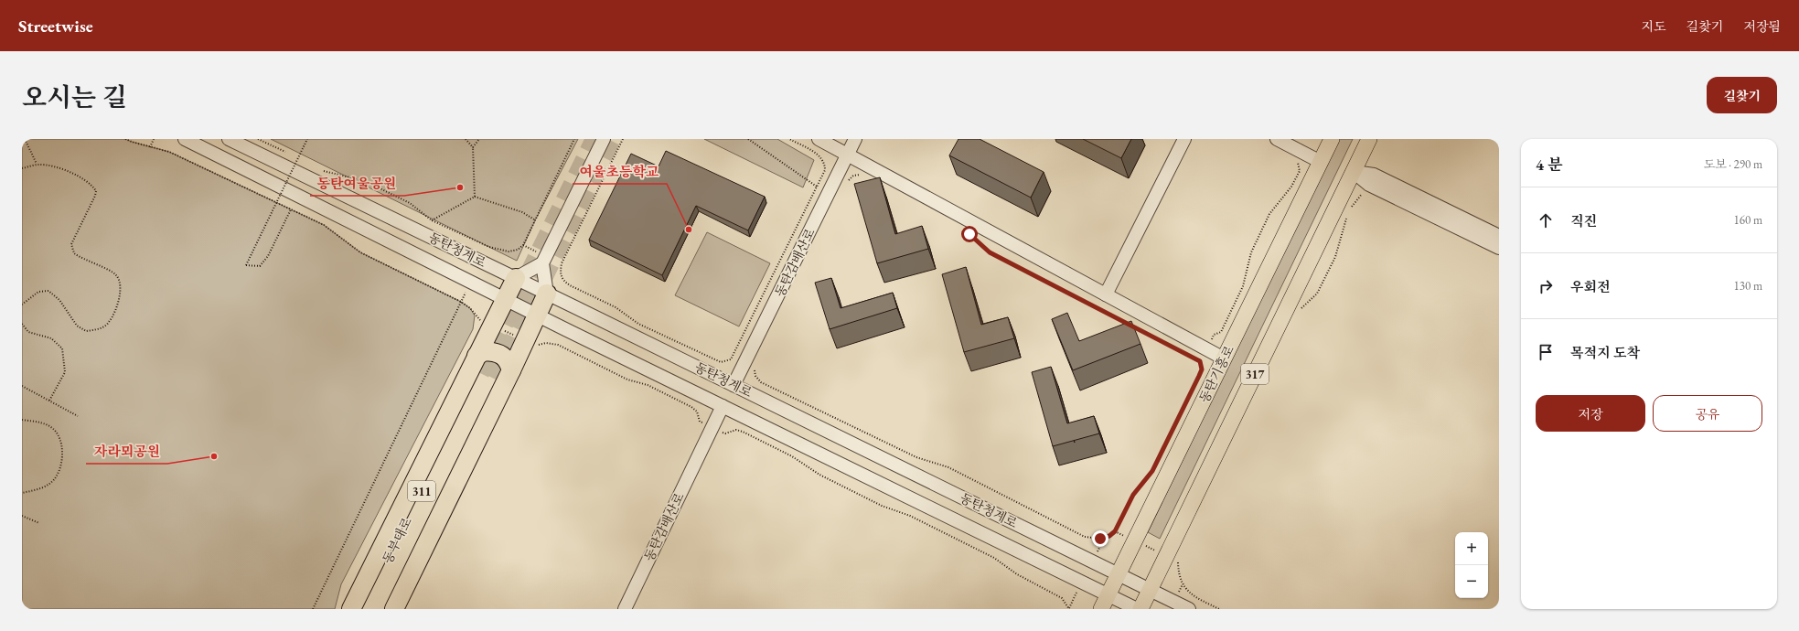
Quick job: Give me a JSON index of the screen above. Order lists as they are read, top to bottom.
{
  "streets": {
    "highway": ["311", "동부대로"],
    "main road": ["동탄기흥로", "317"],
    "street": ["동탄청계로", "동탄감배산로"]
  },
  "crossings": [
    ["동탄청계로", "동탄감배산로"],
    ["동탄청계로", "동탄기흥로"],
    ["동탄청계로", "317"]
  ],
  "places": ["동탄여울공원", "여울초등학교", "자라뫼공원"],
  "page": {
    "header": "Streetwise",
    "nav": ["지도", "길찾기", "저장됨"],
    "title": "오시는 길",
    "buttons": [
      "길찾기",
      ["저장", "공유"]
    ],
    "heading": ["4 분", "도보 · 290 m"],
    "list": [
      ["직진", "160 m"],
      ["우회전", "130 m"],
      "목적지 도착"
    ],
    "map_buttons": ["+", "−"]
  }
}
